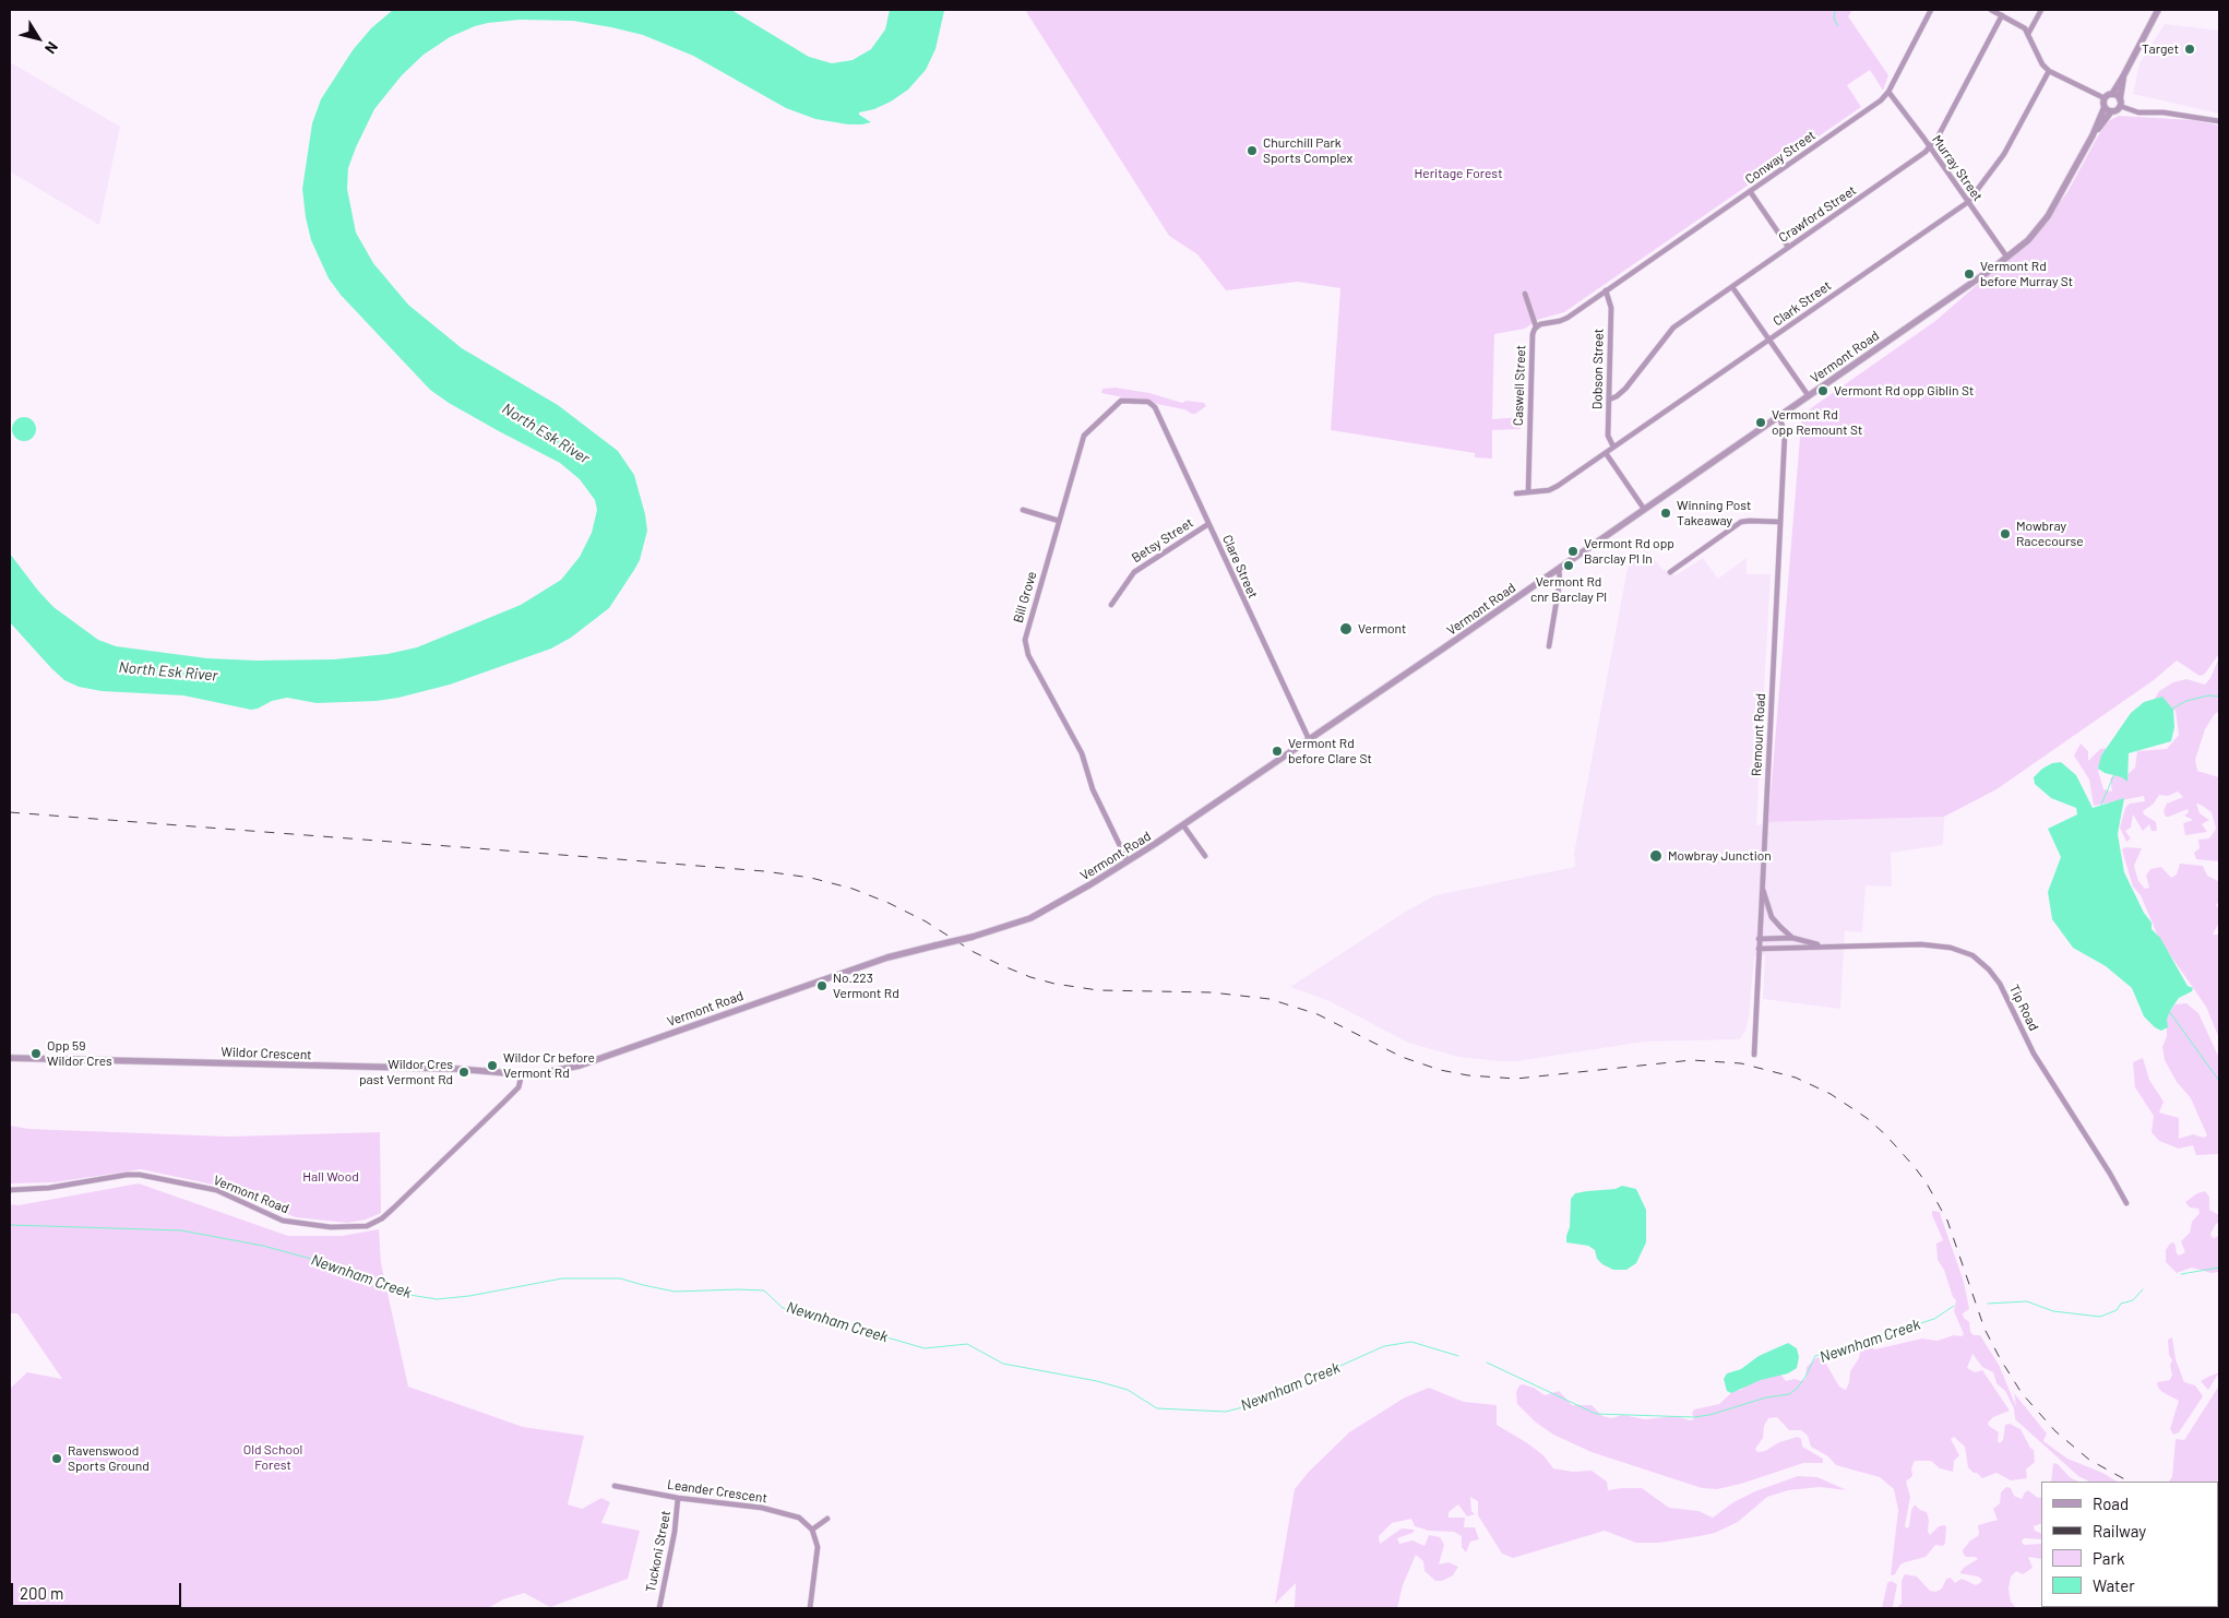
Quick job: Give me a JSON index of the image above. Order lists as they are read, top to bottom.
{
  "streets": {
    "street": [
      "Conway Street",
      "Murray Street",
      "Crawford Street",
      "Clark Street",
      "Vermont Road",
      "Dobson Street",
      "Caswell Street",
      "Betsy Street",
      "Clare Street",
      "Bill Grove",
      "Remount Road",
      "Tip Road",
      "Wildor Crescent",
      "Leander Crescent",
      "Tuckoni Street"
    ]
  },
  "crossings": [
    ["Conway Street", "Murray Street"],
    ["Conway Street", "Dobson Street"],
    ["Conway Street", "Caswell Street"],
    ["Murray Street", "Crawford Street"],
    ["Murray Street", "Clark Street"],
    ["Murray Street", "Vermont Road"],
    ["Crawford Street", "Dobson Street"],
    ["Clark Street", "Dobson Street"],
    ["Clark Street", "Caswell Street"],
    ["Vermont Road", "Clare Street"],
    ["Vermont Road", "Bill Grove"],
    ["Vermont Road", "Remount Road"],
    ["Vermont Road", "Wildor Crescent"],
    ["Dobson Street", "Caswell Street"],
    ["Betsy Street", "Clare Street"],
    ["Clare Street", "Bill Grove"],
    ["Remount Road", "Tip Road"],
    ["Leander Crescent", "Tuckoni Street"]
  ],
  "water": ["North Esk River", "Newnham Creek"],
  "parks": ["Heritage Forest", "Hall Wood", "Old School Forest"],
  "places": [
    "Target",
    "Churchill Park Sports Complex",
    "Vermont Rd before Murray St",
    "Vermont Rd opp Giblin St",
    "Vermont Rd opp Remount St",
    "Winning Post Takeaway",
    "Mowbray Racecourse",
    "Vermont Rd opp Barclay Pl In",
    "Vermont Rd cnr Barclay Pl",
    "Vermont",
    "Vermont Rd before Clare St",
    "Mowbray Junction",
    "No.223 Vermont Rd",
    "Opp 59 Wildor Cres",
    "Wildor Cr before Vermont Rd",
    "Wildor Cres past Vermont Rd",
    "Ravenswood Sports Ground"
  ],
  "legend": [
    "Road",
    "Railway",
    "Park",
    "Water"
  ],
  "scale_bar": "200 m",
  "north": "bottom right"
}
